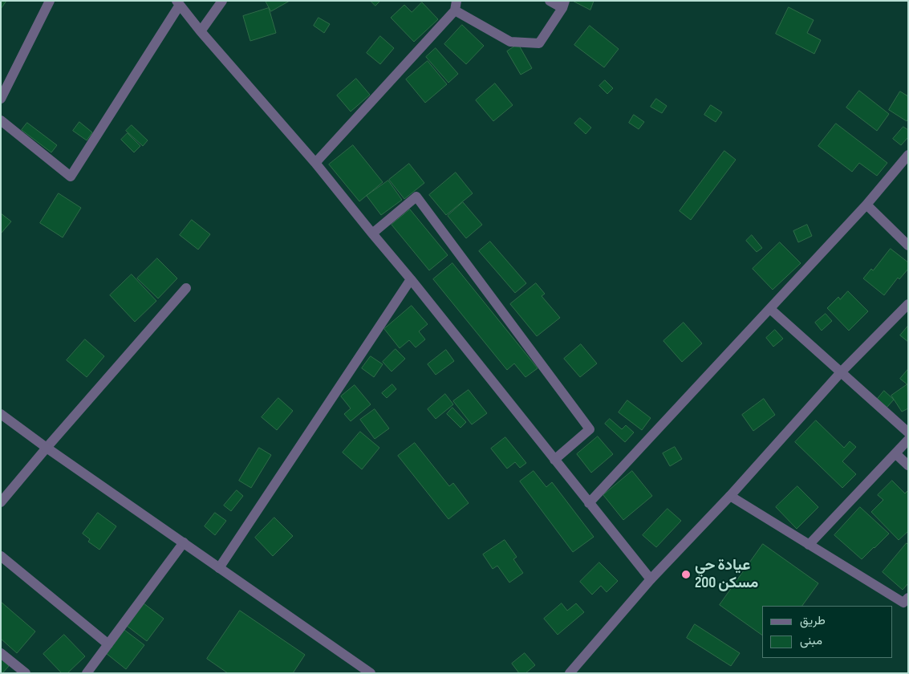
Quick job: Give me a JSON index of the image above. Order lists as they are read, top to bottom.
{
  "places": ["عيادة حي 200 مسكن"],
  "legend": ["طريق", "مبنى"]
}
